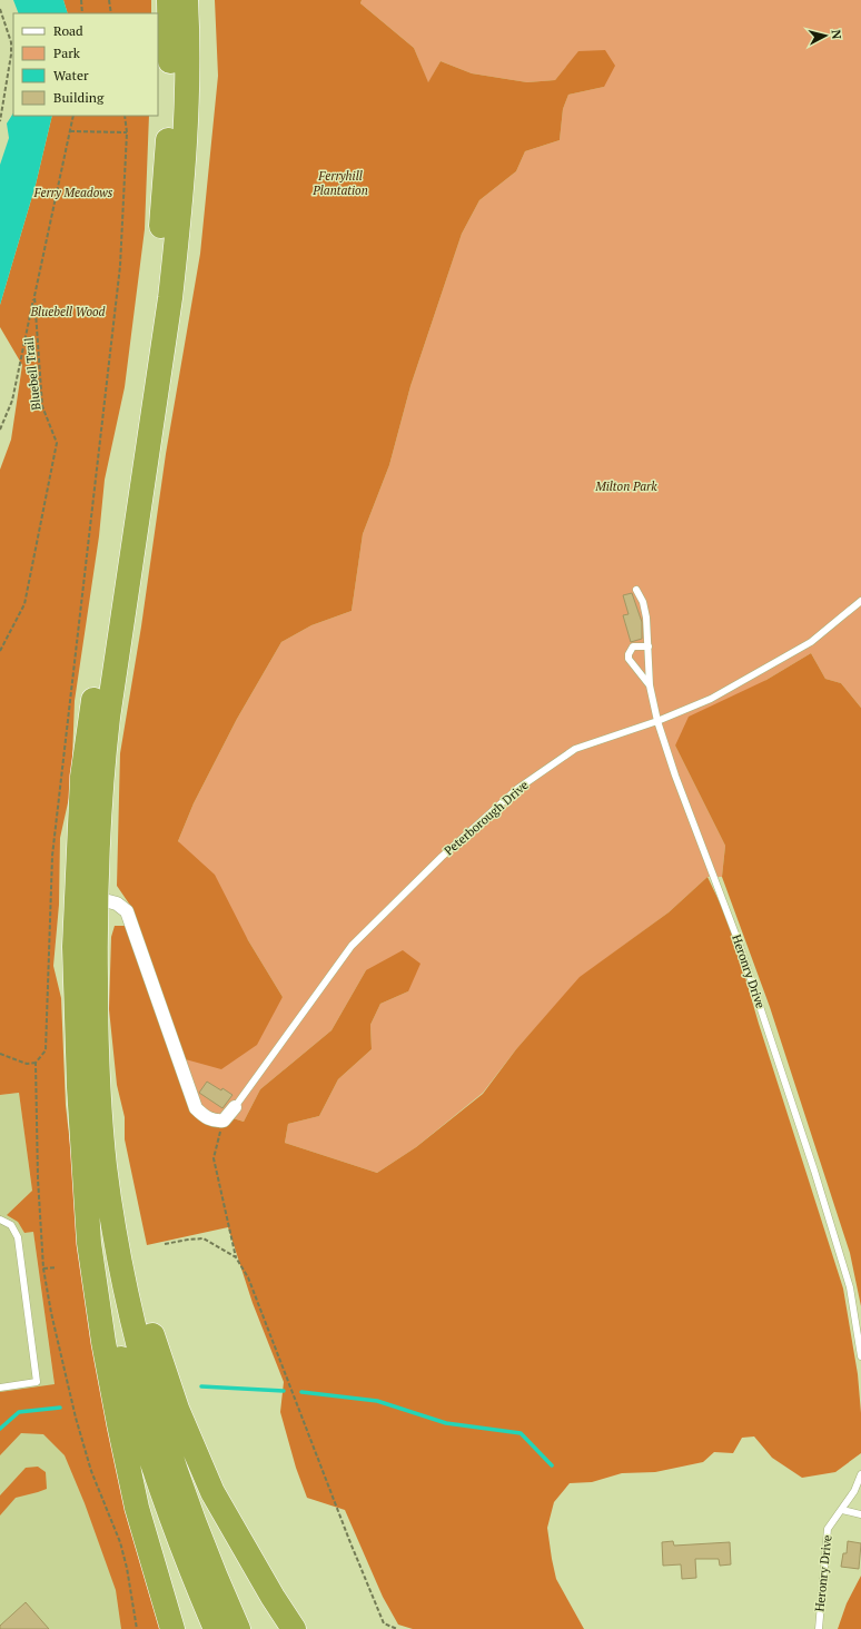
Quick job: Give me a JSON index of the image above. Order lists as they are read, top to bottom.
{
  "streets": {
    "lane": ["Peterborough Drive", "Heronry Drive"],
    "path": ["Bluebell Trail"]
  },
  "crossings": [
    ["Peterborough Drive", "Heronry Drive"]
  ],
  "parks": [
    "Ferryhill Plantation",
    "Ferry Meadows",
    "Bluebell Wood",
    "Milton Park"
  ],
  "legend": [
    "Road",
    "Park",
    "Water",
    "Building"
  ],
  "north": "right"
}
